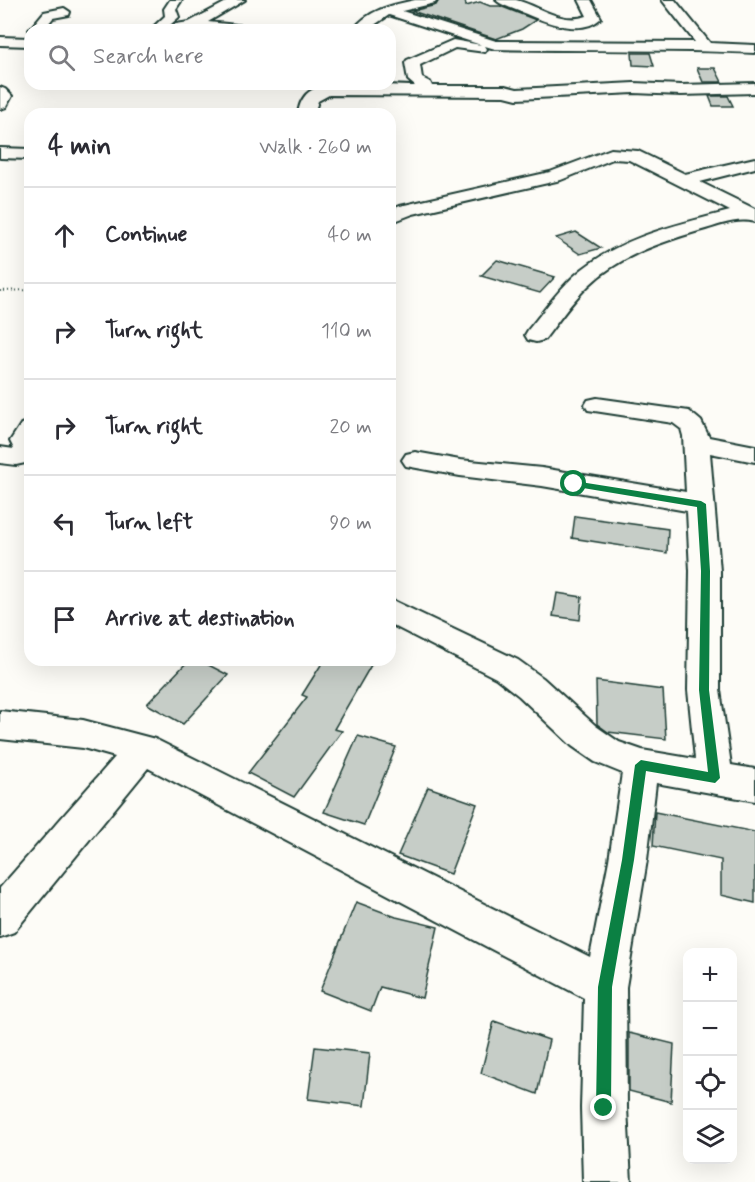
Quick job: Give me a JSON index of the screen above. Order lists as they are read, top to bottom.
{
  "page": {
    "search": "Search here",
    "heading": ["4 min", "Walk · 260 m"],
    "list": [
      ["Continue", "40 m"],
      ["Turn right", "110 m"],
      ["Turn right", "20 m"],
      ["Turn left", "90 m"],
      "Arrive at destination"
    ],
    "map_buttons": ["+", "−"]
  }
}
